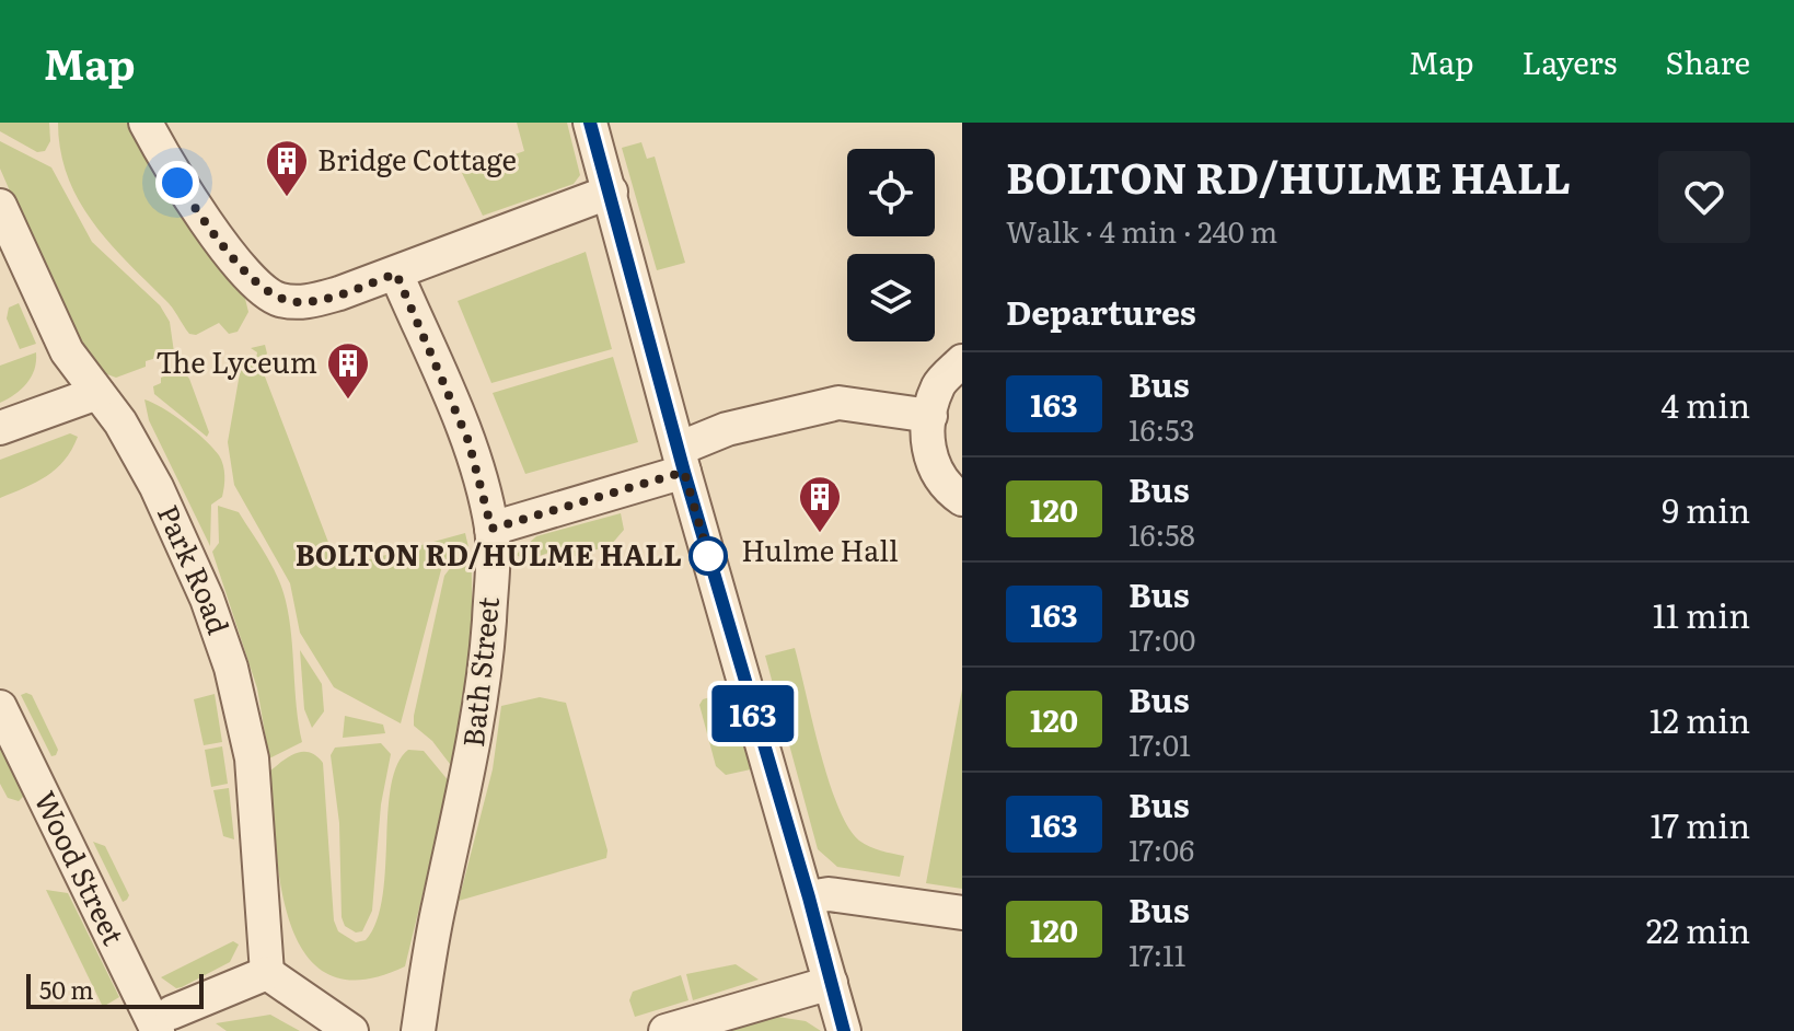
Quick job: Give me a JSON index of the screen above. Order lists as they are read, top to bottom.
{
  "streets": {
    "street": ["Park Road", "Bath Street", "Wood Street"]
  },
  "places": {
    "building": ["Bridge Cottage", "The Lyceum", "Hulme Hall"],
    "other": ["BOLTON RD/HULME HALL"]
  },
  "lines": ["bus line 163"],
  "scale_bar": "50 m",
  "page": {
    "header": "Map",
    "nav": ["Map", "Layers", "Share"],
    "on_map": "163",
    "heading": [
      ["BOLTON RD/HULME HALL", "Walk · 4 min · 240 m"],
      "Departures"
    ],
    "list": [
      {
        "mark": "163",
        "name": "Bus",
        "note": "16:53",
        "value": "4 min"
      },
      {
        "mark": "120",
        "name": "Bus",
        "note": "16:58",
        "value": "9 min"
      },
      {
        "mark": "163",
        "name": "Bus",
        "note": "17:00",
        "value": "11 min"
      },
      {
        "mark": "120",
        "name": "Bus",
        "note": "17:01",
        "value": "12 min"
      },
      {
        "mark": "163",
        "name": "Bus",
        "note": "17:06",
        "value": "17 min"
      },
      {
        "mark": "120",
        "name": "Bus",
        "note": "17:11",
        "value": "22 min"
      }
    ],
    "scale": "50 m"
  }
}
